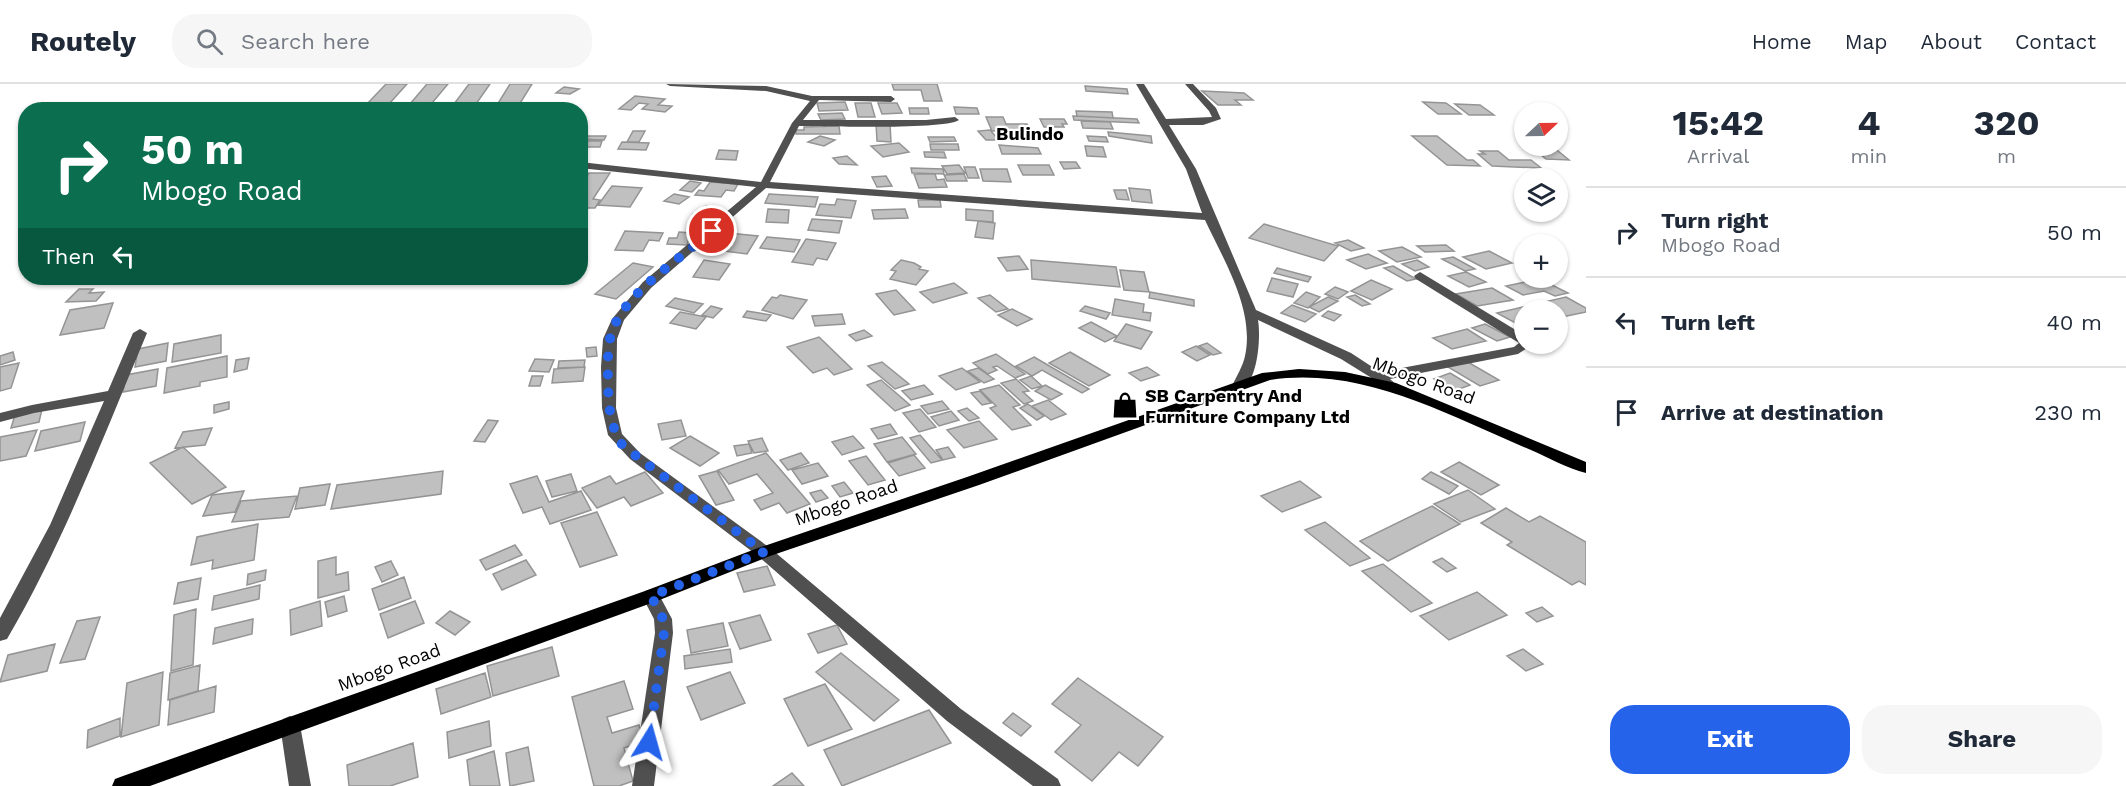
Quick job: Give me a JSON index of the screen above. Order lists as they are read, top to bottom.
{
  "streets": {
    "main road": ["Mbogo Road"]
  },
  "districts": ["Bulindo"],
  "places": {
    "shop": ["SB Carpentry And Furniture Company Ltd"]
  },
  "north": "right",
  "page": {
    "header": "Routely",
    "search": "Search here",
    "nav": [
      "Home",
      "Map",
      "About",
      "Contact"
    ],
    "eta": [
      "15:42",
      "Arrival",
      "4",
      "min",
      "320",
      "m"
    ],
    "map_buttons": ["+", "−"],
    "turn": ["50 m", "Mbogo Road"],
    "list": [
      {
        "name": "Turn right",
        "note": "Mbogo Road",
        "value": "50 m"
      },
      {
        "name": "Turn left",
        "value": "40 m"
      },
      {
        "name": "Arrive at destination",
        "value": "230 m"
      }
    ],
    "then": "Then",
    "buttons": ["Exit", "Share"]
  }
}
